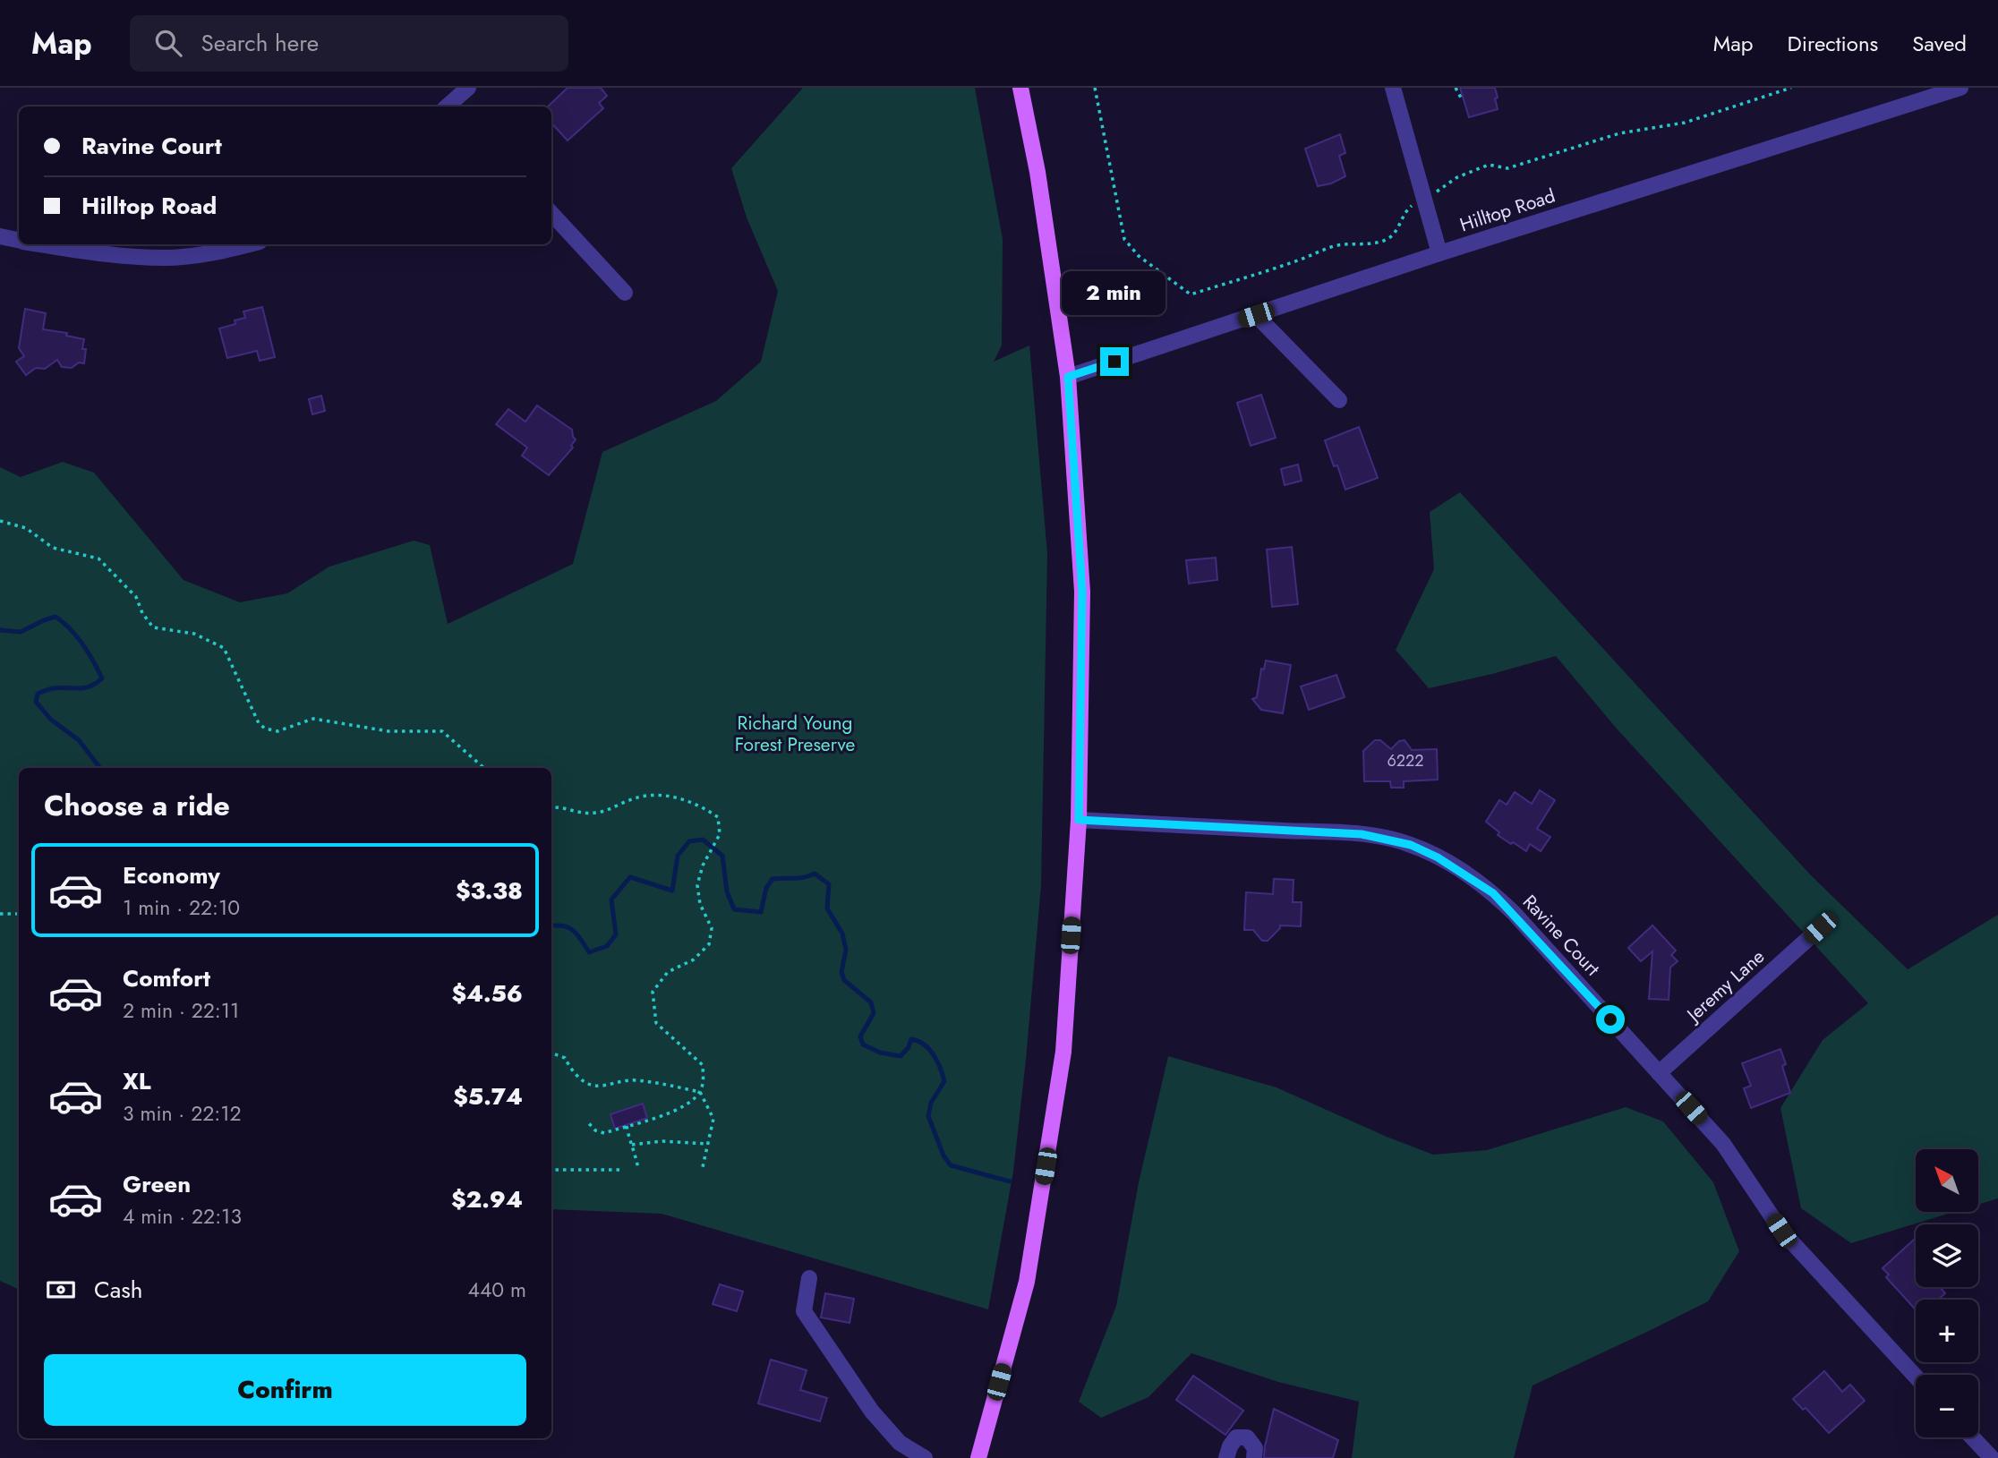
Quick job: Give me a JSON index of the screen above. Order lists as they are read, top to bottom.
{
  "streets": {
    "street": ["Hilltop Road", "Ravine Court", "Jeremy Lane"]
  },
  "crossings": [
    ["Ravine Court", "Jeremy Lane"]
  ],
  "parks": ["Richard Young Forest Preserve"],
  "house_numbers": ["6222"],
  "north": "top left",
  "page": {
    "header": "Map",
    "search": "Search here",
    "nav": ["Map", "Directions", "Saved"],
    "banner": ["Ravine Court", "Hilltop Road"],
    "bubble": "2 min",
    "heading": "Choose a ride",
    "list": [
      {
        "name": "Economy",
        "note": "1 min · 22:10",
        "value": "$3.38"
      },
      {
        "name": "Comfort",
        "note": "2 min · 22:11",
        "value": "$4.56"
      },
      {
        "name": "XL",
        "note": "3 min · 22:12",
        "value": "$5.74"
      },
      {
        "name": "Green",
        "note": "4 min · 22:13",
        "value": "$2.94"
      }
    ],
    "map_buttons": ["+", "−"],
    "pay": ["Cash", "440 m"],
    "buttons": "Confirm"
  }
}
